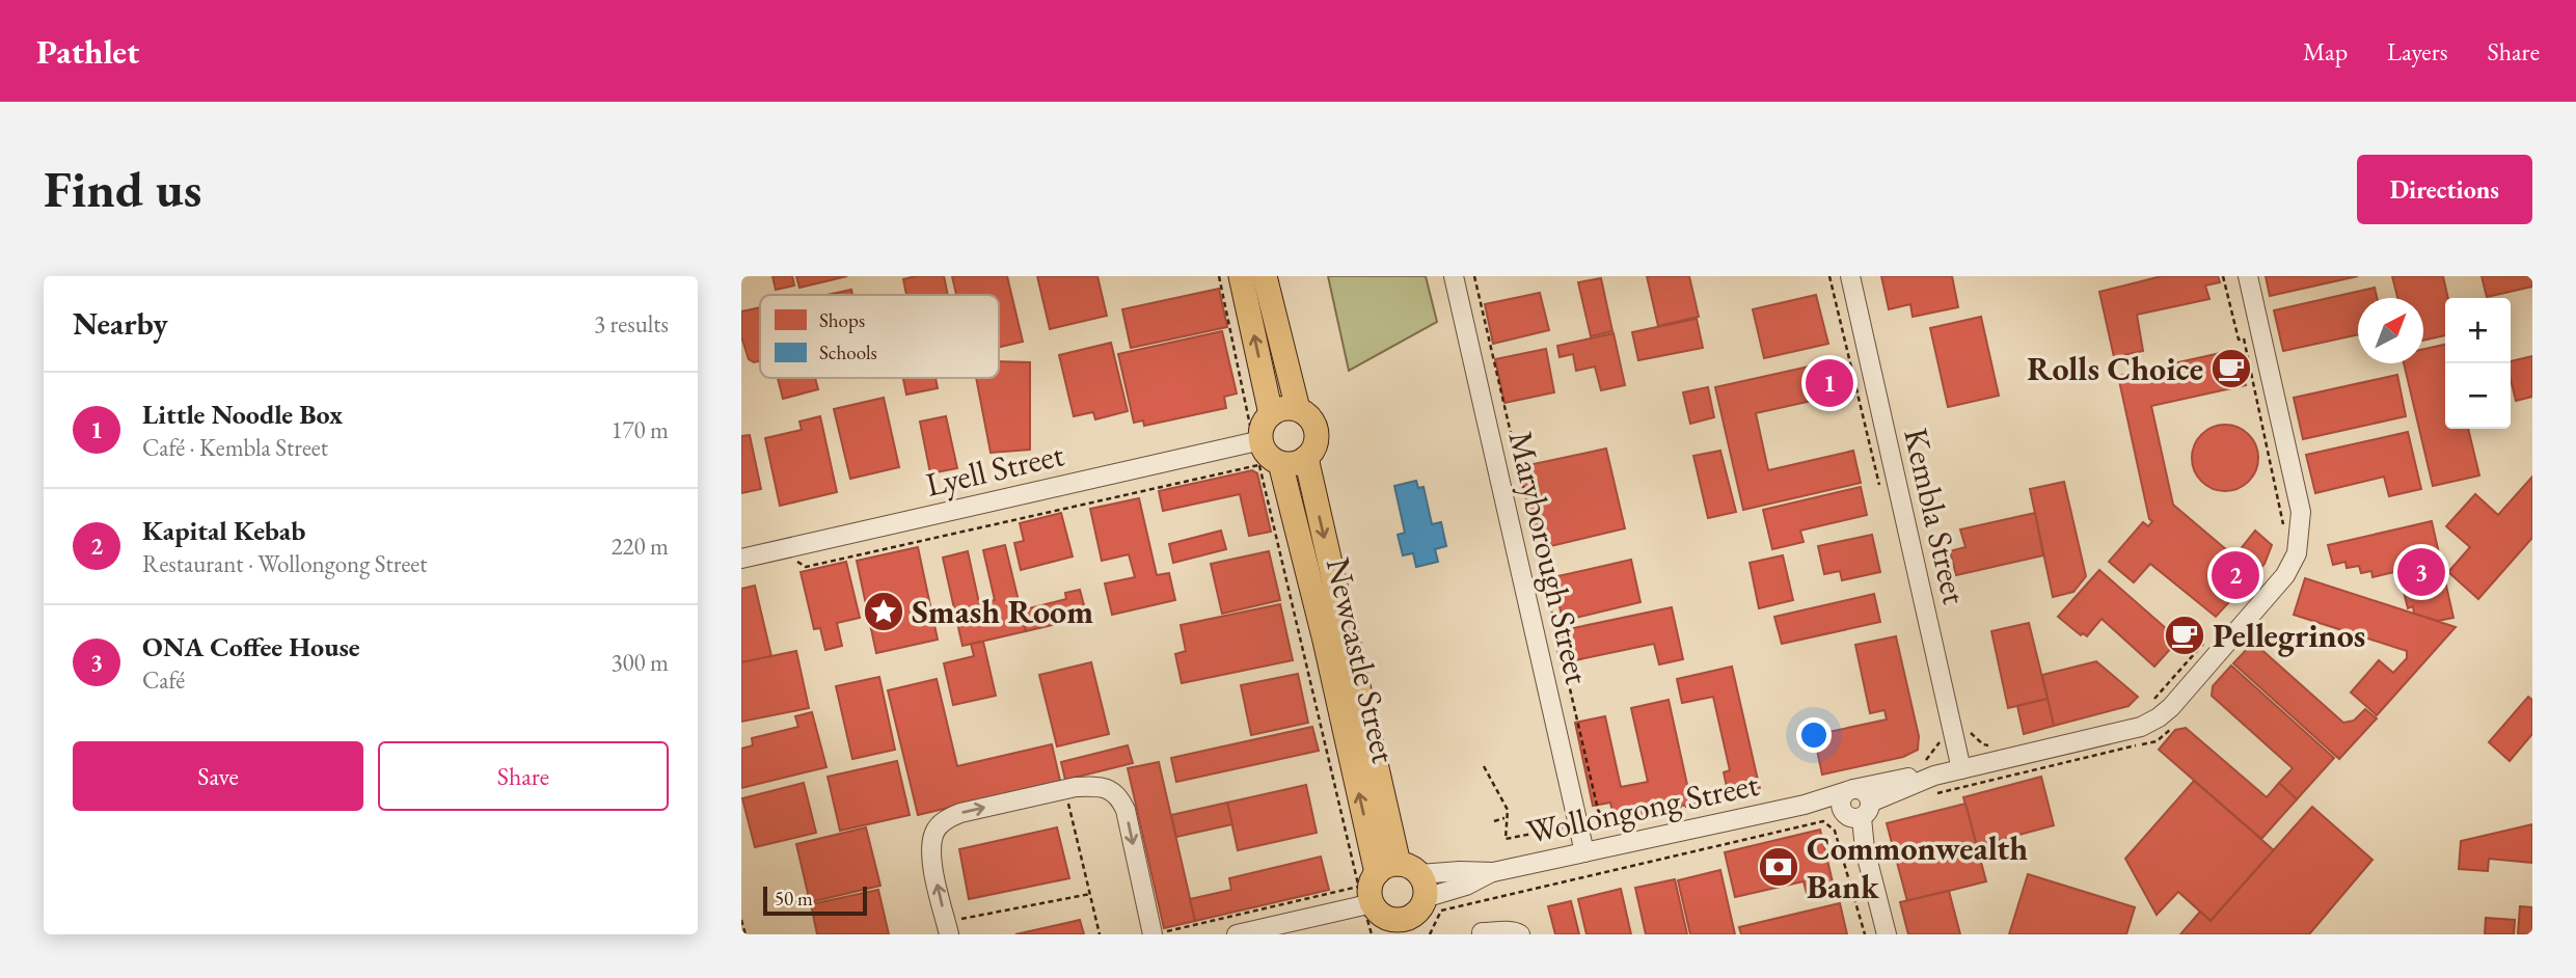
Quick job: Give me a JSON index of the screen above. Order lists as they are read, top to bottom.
{
  "streets": {
    "main road": ["Newcastle Street"],
    "street": [
      "Lyell Street",
      "Kembla Street",
      "Maryborough Street",
      "Wollongong Street"
    ]
  },
  "crossings": [
    ["Lyell Street", "Newcastle Street"],
    ["Kembla Street", "Wollongong Street"],
    ["Maryborough Street", "Wollongong Street"],
    ["Newcastle Street", "Wollongong Street"]
  ],
  "places": {
    "cafe": ["Rolls Choice", "Pellegrinos"],
    "place": ["Smash Room"],
    "bank": ["Commonwealth Bank"]
  },
  "legend": ["Shops", "Schools"],
  "scale_bar": "50 m",
  "north": "top right",
  "page": {
    "header": "Pathlet",
    "nav": ["Map", "Layers", "Share"],
    "buttons": [
      "Directions",
      ["Save", "Share"]
    ],
    "title": "Find us",
    "heading": ["Nearby", "3 results"],
    "map_buttons": ["+", "−"],
    "pins": ["1", "3", "2"],
    "list": [
      {
        "mark": "1",
        "name": "Little Noodle Box",
        "note": "Café · Kembla Street",
        "value": "170 m"
      },
      {
        "mark": "2",
        "name": "Kapital Kebab",
        "note": "Restaurant · Wollongong Street",
        "value": "220 m"
      },
      {
        "mark": "3",
        "name": "ONA Coffee House",
        "note": "Café",
        "value": "300 m"
      }
    ],
    "scale": "50 m"
  }
}
